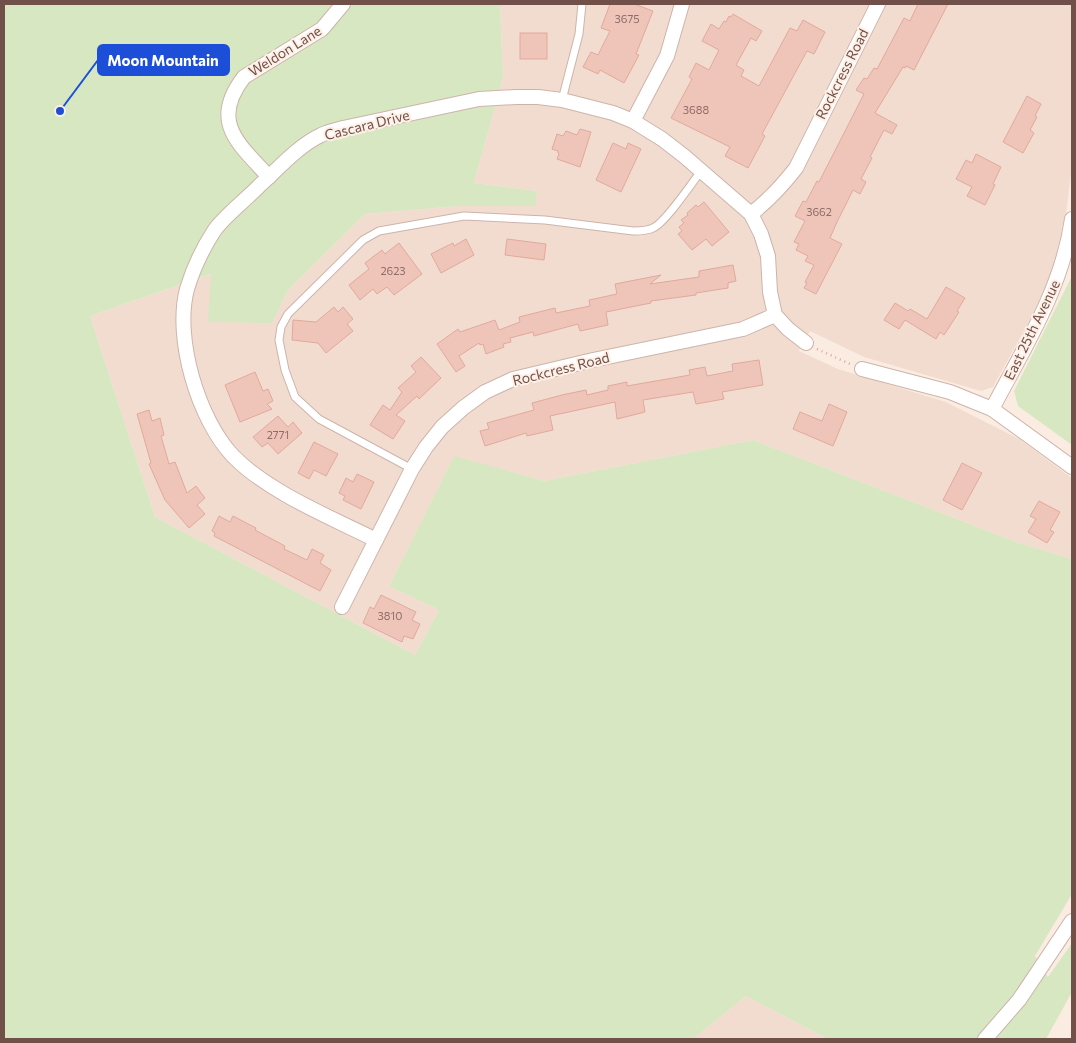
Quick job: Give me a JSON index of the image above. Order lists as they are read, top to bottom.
{
  "streets": {
    "street": [
      "Weldon Lane",
      "Rockcress Road",
      "Cascara Drive",
      "East 25th Avenue"
    ]
  },
  "crossings": [
    ["Weldon Lane", "Cascara Drive"],
    ["Rockcress Road", "Cascara Drive"]
  ],
  "places": ["Moon Mountain"],
  "house_numbers": [
    "3675",
    "3688",
    "3662",
    "2623",
    "2771",
    "3810"
  ]
}
